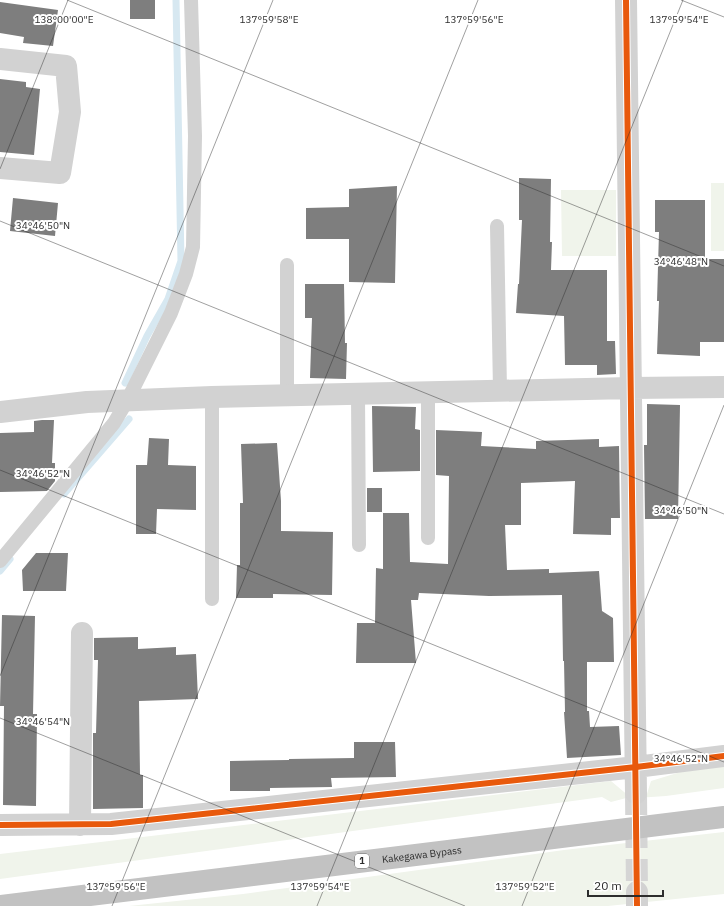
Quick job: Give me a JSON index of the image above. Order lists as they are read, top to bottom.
{
  "streets": {
    "highway": ["Kakegawa Bypass", "1"]
  },
  "scale_bar": "20 m",
  "coordinates": [
    "137°59'56\"E",
    "137°59'54\"E",
    "138°00'00\"E",
    "137°59'58\"E",
    "34°46'50\"N",
    "34°46'48\"N",
    "34°46'52\"N",
    "34°46'54\"N",
    "137°59'52\"E"
  ]
}
